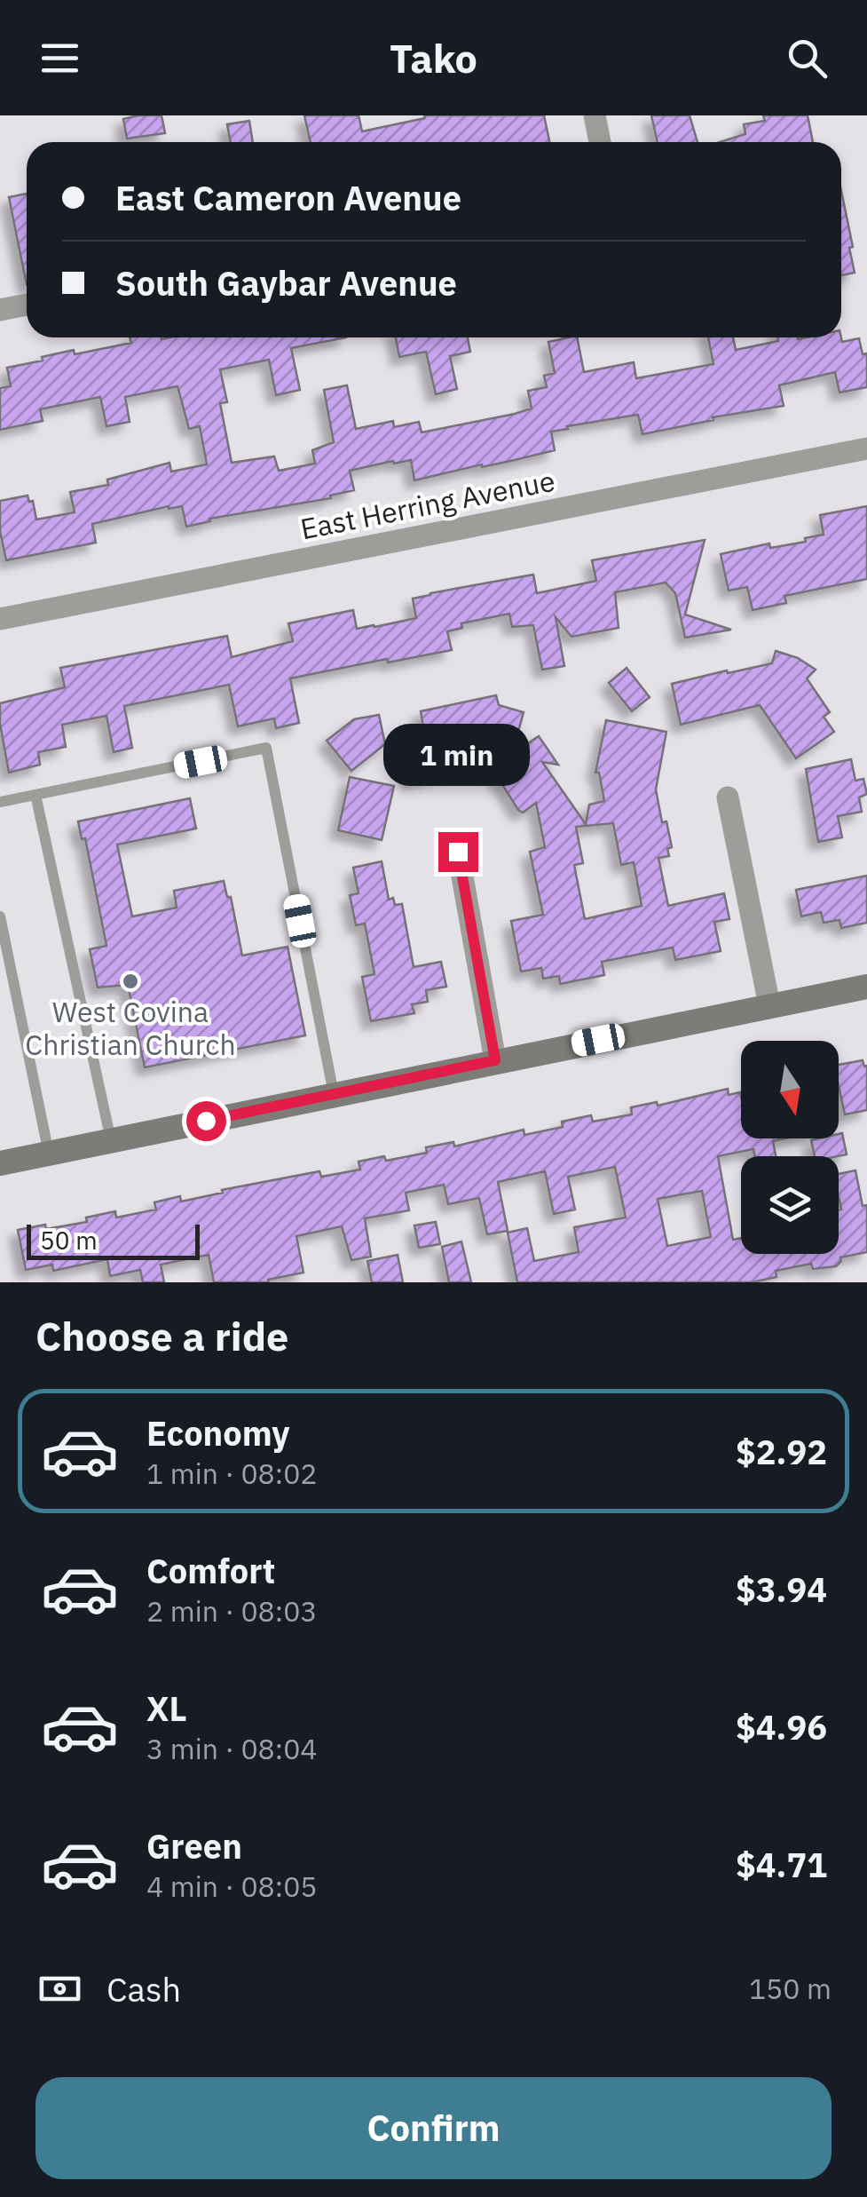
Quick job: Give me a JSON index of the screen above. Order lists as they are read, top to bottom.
{
  "streets": {
    "street": ["East Herring Avenue"]
  },
  "places": ["West Covina Christian Church"],
  "scale_bar": "50 m",
  "north": "bottom",
  "page": {
    "header": "Tako",
    "banner": ["East Cameron Avenue", "South Gaybar Avenue"],
    "bubble": "1 min",
    "scale": "50 m",
    "heading": "Choose a ride",
    "list": [
      {
        "name": "Economy",
        "note": "1 min · 08:02",
        "value": "$2.92"
      },
      {
        "name": "Comfort",
        "note": "2 min · 08:03",
        "value": "$3.94"
      },
      {
        "name": "XL",
        "note": "3 min · 08:04",
        "value": "$4.96"
      },
      {
        "name": "Green",
        "note": "4 min · 08:05",
        "value": "$4.71"
      }
    ],
    "pay": ["Cash", "150 m"],
    "buttons": "Confirm"
  }
}
